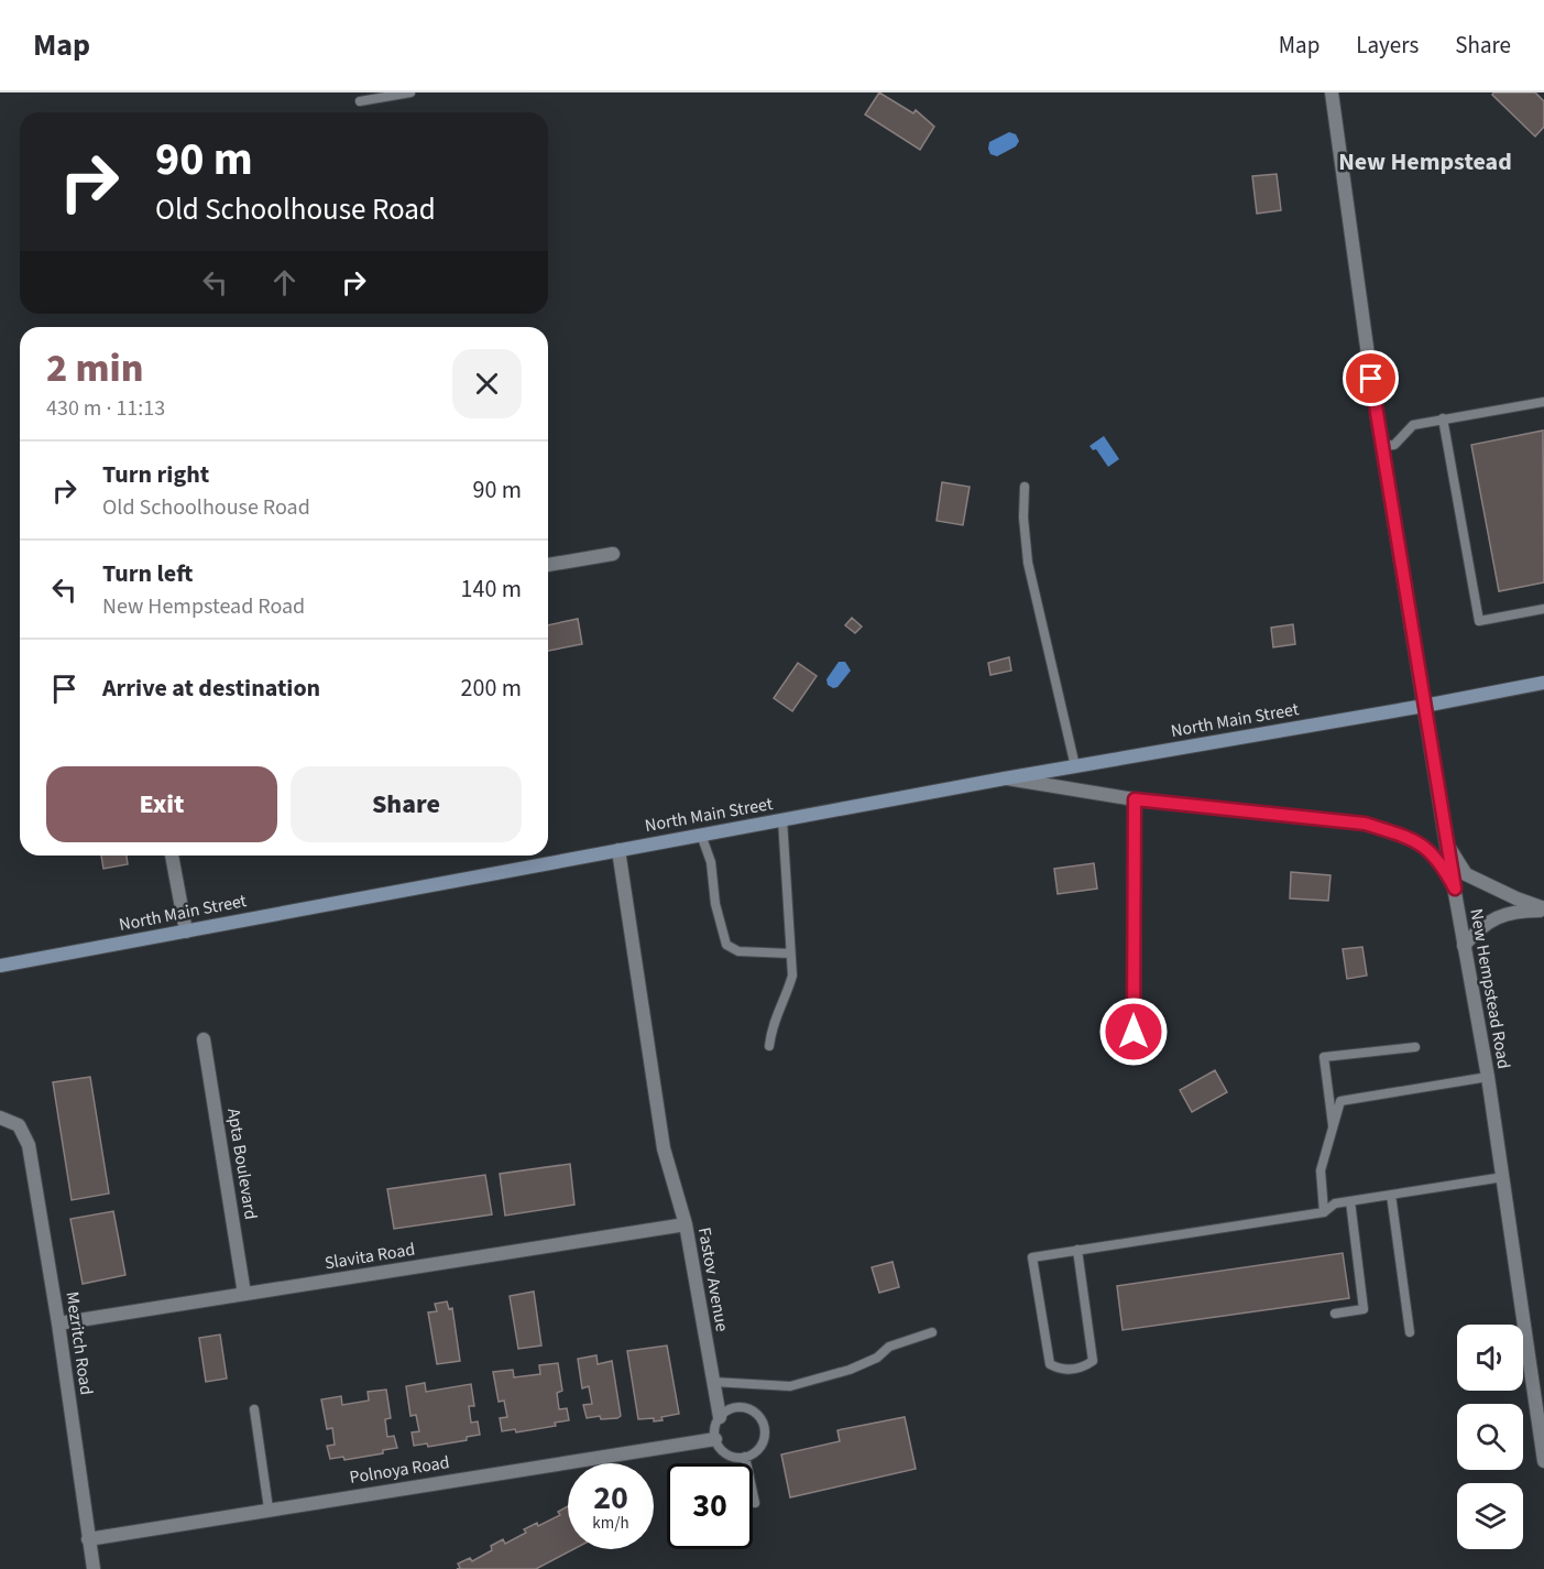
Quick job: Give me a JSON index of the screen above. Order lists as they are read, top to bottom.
{
  "streets": {
    "main road": ["North Main Street"],
    "street": [
      "New Hempstead Road",
      "Apta Boulevard",
      "Slavita Road",
      "Fastov Avenue",
      "Mezritch Road",
      "Polnoya Road"
    ]
  },
  "crossings": [
    ["North Main Street", "New Hempstead Road"],
    ["North Main Street", "Fastov Avenue"],
    ["Apta Boulevard", "Slavita Road"],
    ["Slavita Road", "Fastov Avenue"],
    ["Slavita Road", "Mezritch Road"],
    ["Fastov Avenue", "Polnoya Road"],
    ["Mezritch Road", "Polnoya Road"]
  ],
  "districts": ["New Hempstead"],
  "page": {
    "header": "Map",
    "nav": ["Map", "Layers", "Share"],
    "turn": ["90 m", "Old Schoolhouse Road"],
    "heading": ["2 min", "430 m · 11:13"],
    "list": [
      {
        "name": "Turn right",
        "note": "Old Schoolhouse Road",
        "value": "90 m"
      },
      {
        "name": "Turn left",
        "note": "New Hempstead Road",
        "value": "140 m"
      },
      {
        "name": "Arrive at destination",
        "value": "200 m"
      }
    ],
    "buttons": ["Exit", "Share"],
    "speed": "20 km/h",
    "limit": "30"
  }
}
